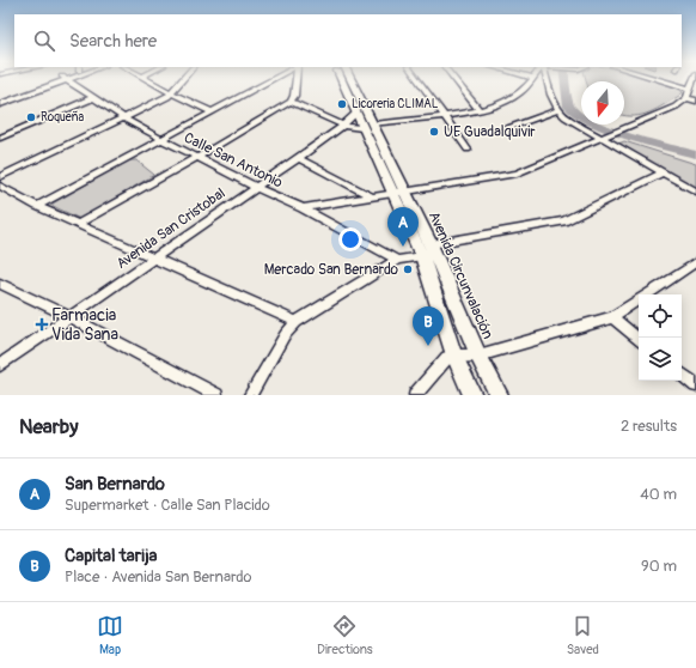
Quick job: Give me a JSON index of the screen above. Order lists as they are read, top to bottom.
{
  "streets": {
    "highway": ["Avenida Circunvalación"],
    "street": ["Calle San Antonio", "Avenida San Cristobal"]
  },
  "crossings": [
    ["Calle San Antonio", "Avenida San Cristobal"],
    ["Avenida San Cristobal", "Avenida Circunvalación"]
  ],
  "places": {
    "other": [
      "Licoreria CLIMAL",
      "Roqueña",
      "UE Guadalquivir",
      "Mercado San Bernardo"
    ],
    "health": ["Farmacia Vida Sana"]
  },
  "north": "bottom",
  "page": {
    "search": "Search here",
    "pins": ["A", "B"],
    "heading": ["Nearby", "2 results"],
    "list": [
      {
        "mark": "A",
        "name": "San Bernardo",
        "note": "Supermarket · Calle San Placido",
        "value": "40 m"
      },
      {
        "mark": "B",
        "name": "Capital tarija",
        "note": "Place · Avenida San Bernardo",
        "value": "90 m"
      }
    ],
    "nav": ["Map", "Directions", "Saved"]
  }
}
